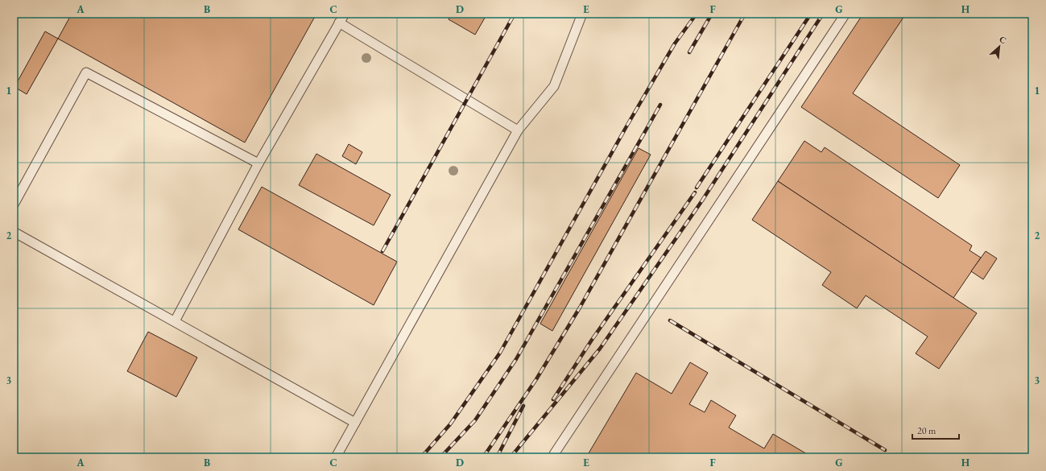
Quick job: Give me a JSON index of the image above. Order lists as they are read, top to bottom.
{
  "scale_bar": "20 m",
  "north": "top right",
  "grid": {
    "columns": [
      "A",
      "B",
      "C",
      "D",
      "E",
      "F",
      "G",
      "H"
    ],
    "rows": ["1", "2", "3"]
  }
}
